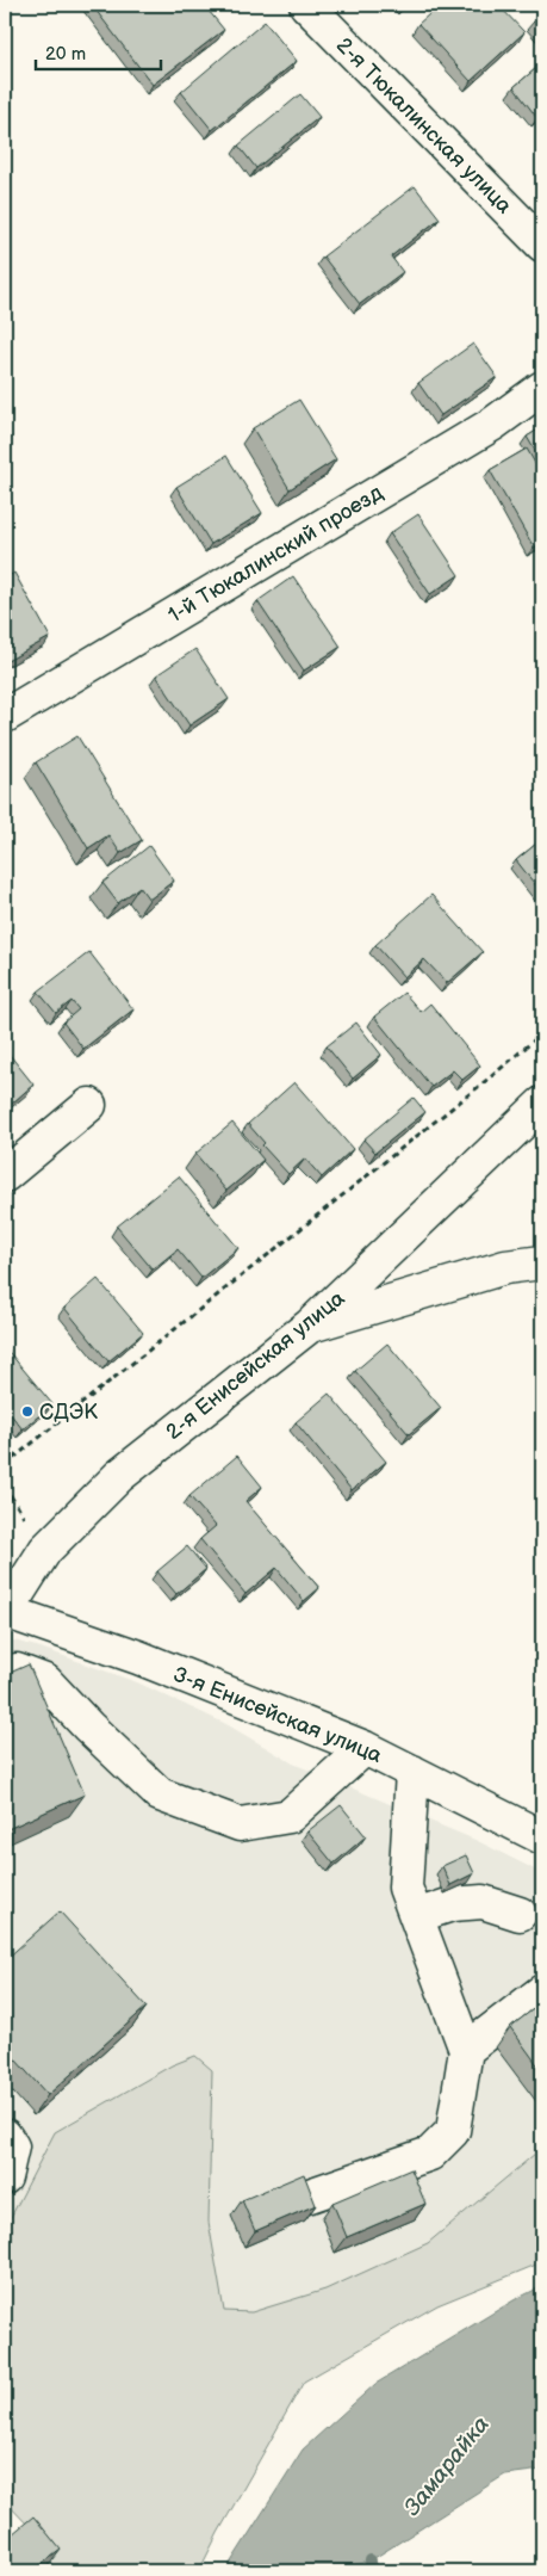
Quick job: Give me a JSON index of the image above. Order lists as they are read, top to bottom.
{
  "streets": {
    "street": [
      "2-я Тюкалинская улица",
      "1-й Тюкалинский проезд",
      "2-я Енисейская улица",
      "3-я Енисейская улица"
    ]
  },
  "crossings": [
    ["2-я Енисейская улица", "3-я Енисейская улица"]
  ],
  "water": ["Замарайка"],
  "places": ["СДЭК"],
  "scale_bar": "20 m"
}
